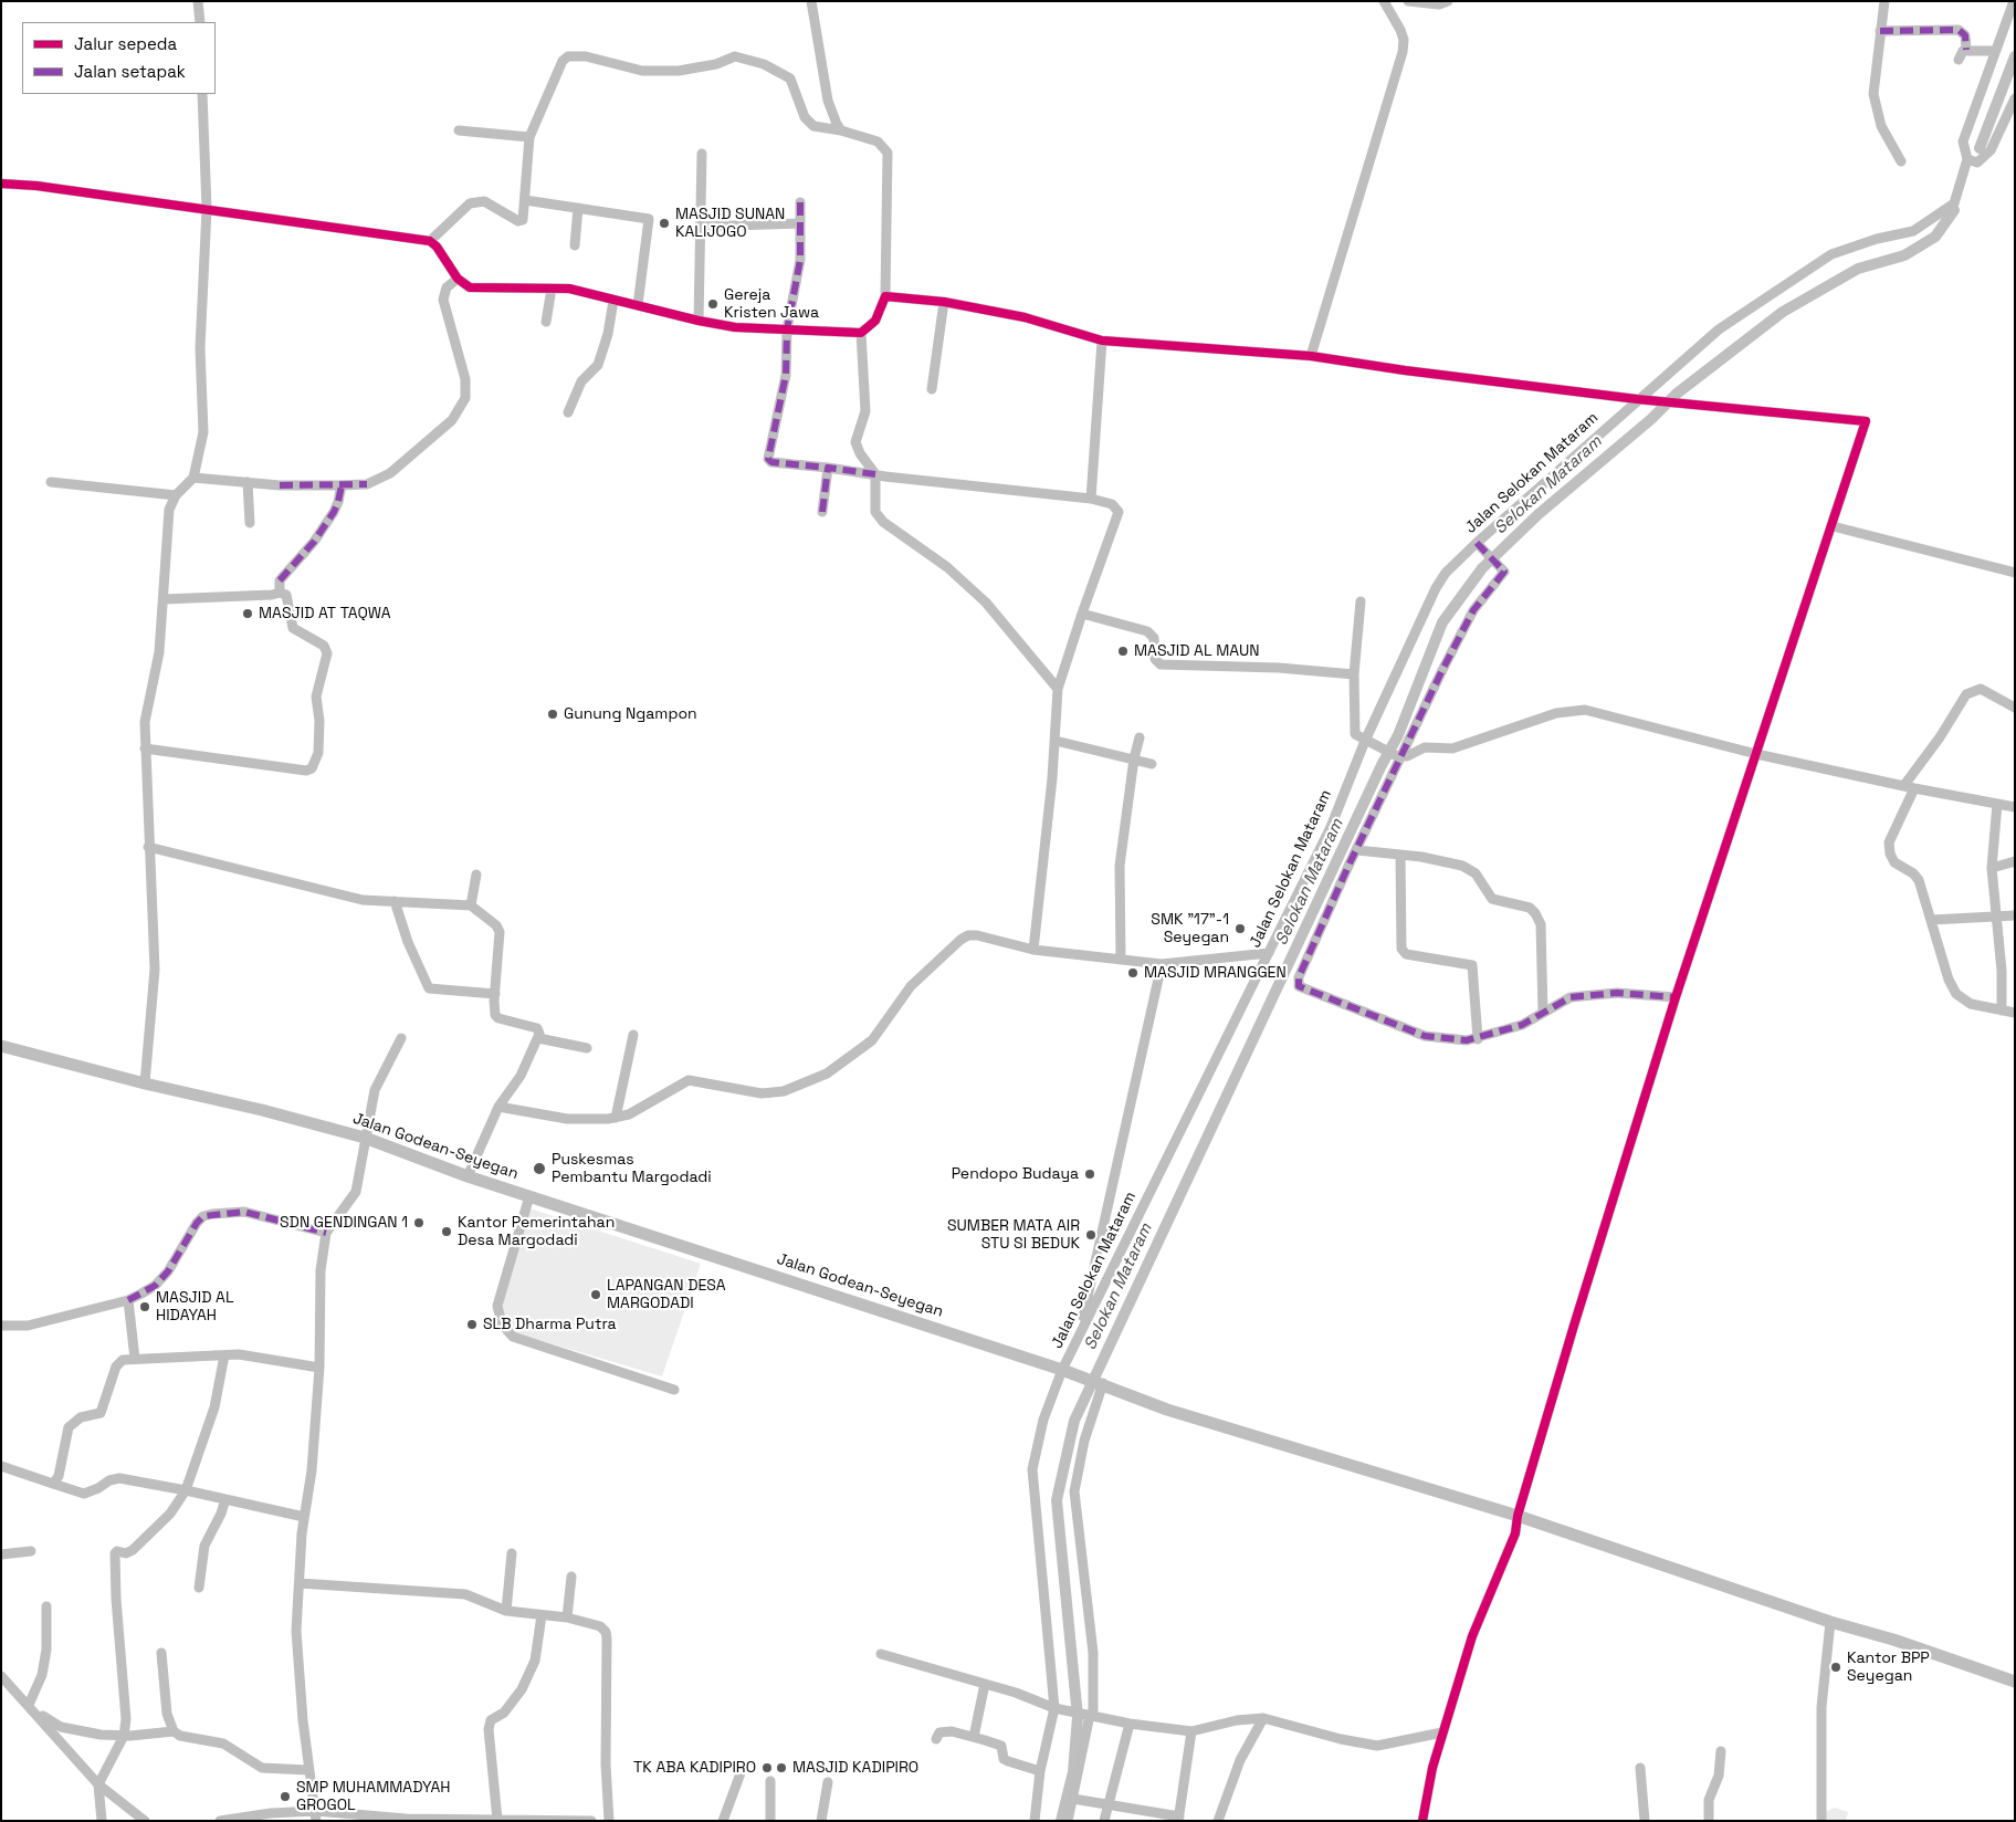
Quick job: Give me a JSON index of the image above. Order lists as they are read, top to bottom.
{
  "streets": {
    "main road": ["Jalan Godean-Seyegan"],
    "street": ["Jalan Selokan Mataram"]
  },
  "crossings": [
    ["Jalan Selokan Mataram", "Jalan Godean-Seyegan"]
  ],
  "water": ["Selokan Mataram"],
  "places": [
    "MASJID SUNAN KALIJOGO",
    "Gereja Kristen Jawa",
    "MASJID AT TAQWA",
    "MASJID AL MAUN",
    "Gunung Ngampon",
    "SMK \"17\"-1 Seyegan",
    "MASJID MRANGGEN",
    "Puskesmas Pembantu Margodadi",
    "Pendopo Budaya",
    "SDN GENDINGAN 1",
    "Kantor Pemerintahan Desa Margodadi",
    "SUMBER MATA AIR STU SI BEDUK",
    "LAPANGAN DESA MARGODADI",
    "MASJID AL HIDAYAH",
    "SLB Dharma Putra",
    "Kantor BPP Seyegan",
    "TK ABA KADIPIRO",
    "MASJID KADIPIRO",
    "SMP MUHAMMADYAH GROGOL"
  ],
  "legend": ["Jalur sepeda", "Jalan setapak"]
}
